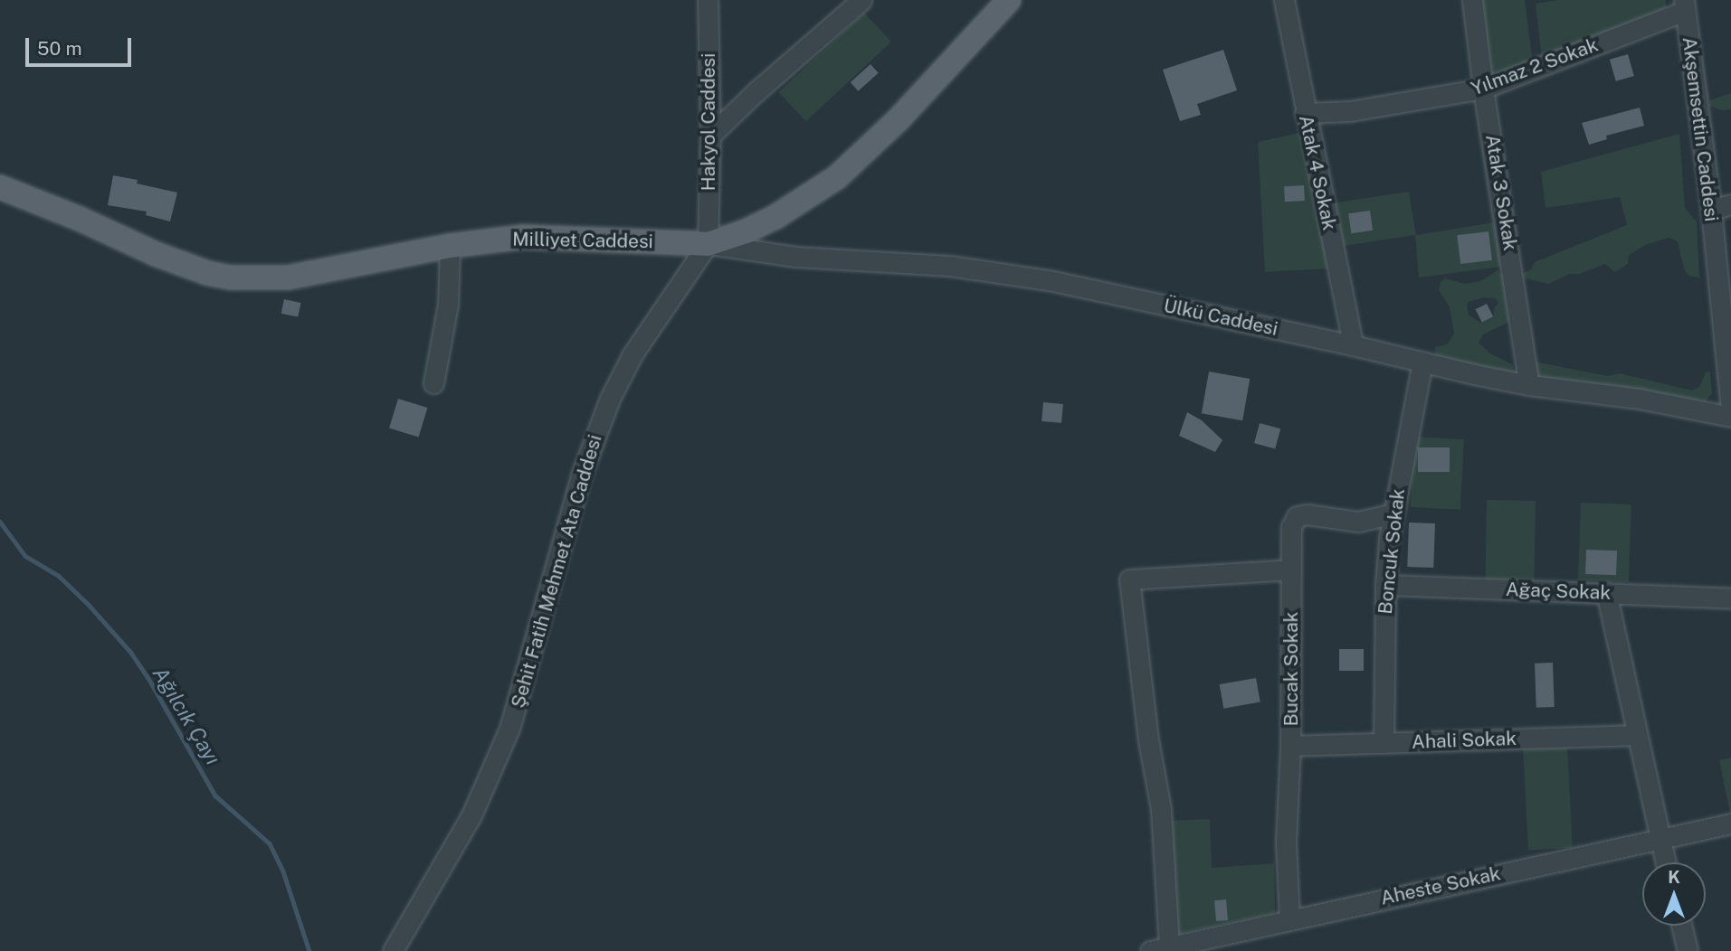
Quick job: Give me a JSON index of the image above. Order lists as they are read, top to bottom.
{
  "streets": {
    "main road": ["Milliyet Caddesi"],
    "street": [
      "Yılmaz 2 Sokak",
      "Hakyol Caddesi",
      "Akşemsettin Caddesi",
      "Atak 4 Sokak",
      "Atak 3 Sokak",
      "Ülkü Caddesi",
      "Boncuk Sokak",
      "Şehit Fatih Mehmet Ata Caddesi",
      "Ağaç Sokak",
      "Bucak Sokak",
      "Ahali Sokak",
      "Aheste Sokak"
    ]
  },
  "crossings": [
    ["Yılmaz 2 Sokak", "Akşemsettin Caddesi"],
    ["Yılmaz 2 Sokak", "Atak 4 Sokak"],
    ["Yılmaz 2 Sokak", "Atak 3 Sokak"],
    ["Hakyol Caddesi", "Milliyet Caddesi"],
    ["Hakyol Caddesi", "Ülkü Caddesi"],
    ["Hakyol Caddesi", "Şehit Fatih Mehmet Ata Caddesi"],
    ["Atak 4 Sokak", "Ülkü Caddesi"],
    ["Atak 3 Sokak", "Ülkü Caddesi"],
    ["Milliyet Caddesi", "Ülkü Caddesi"],
    ["Milliyet Caddesi", "Şehit Fatih Mehmet Ata Caddesi"],
    ["Ülkü Caddesi", "Boncuk Sokak"],
    ["Ülkü Caddesi", "Şehit Fatih Mehmet Ata Caddesi"],
    ["Boncuk Sokak", "Ağaç Sokak"],
    ["Boncuk Sokak", "Bucak Sokak"],
    ["Boncuk Sokak", "Ahali Sokak"],
    ["Bucak Sokak", "Ahali Sokak"],
    ["Bucak Sokak", "Aheste Sokak"]
  ],
  "water": ["Ağılcık Çayı"],
  "scale_bar": "50 m",
  "north": "top"
}
